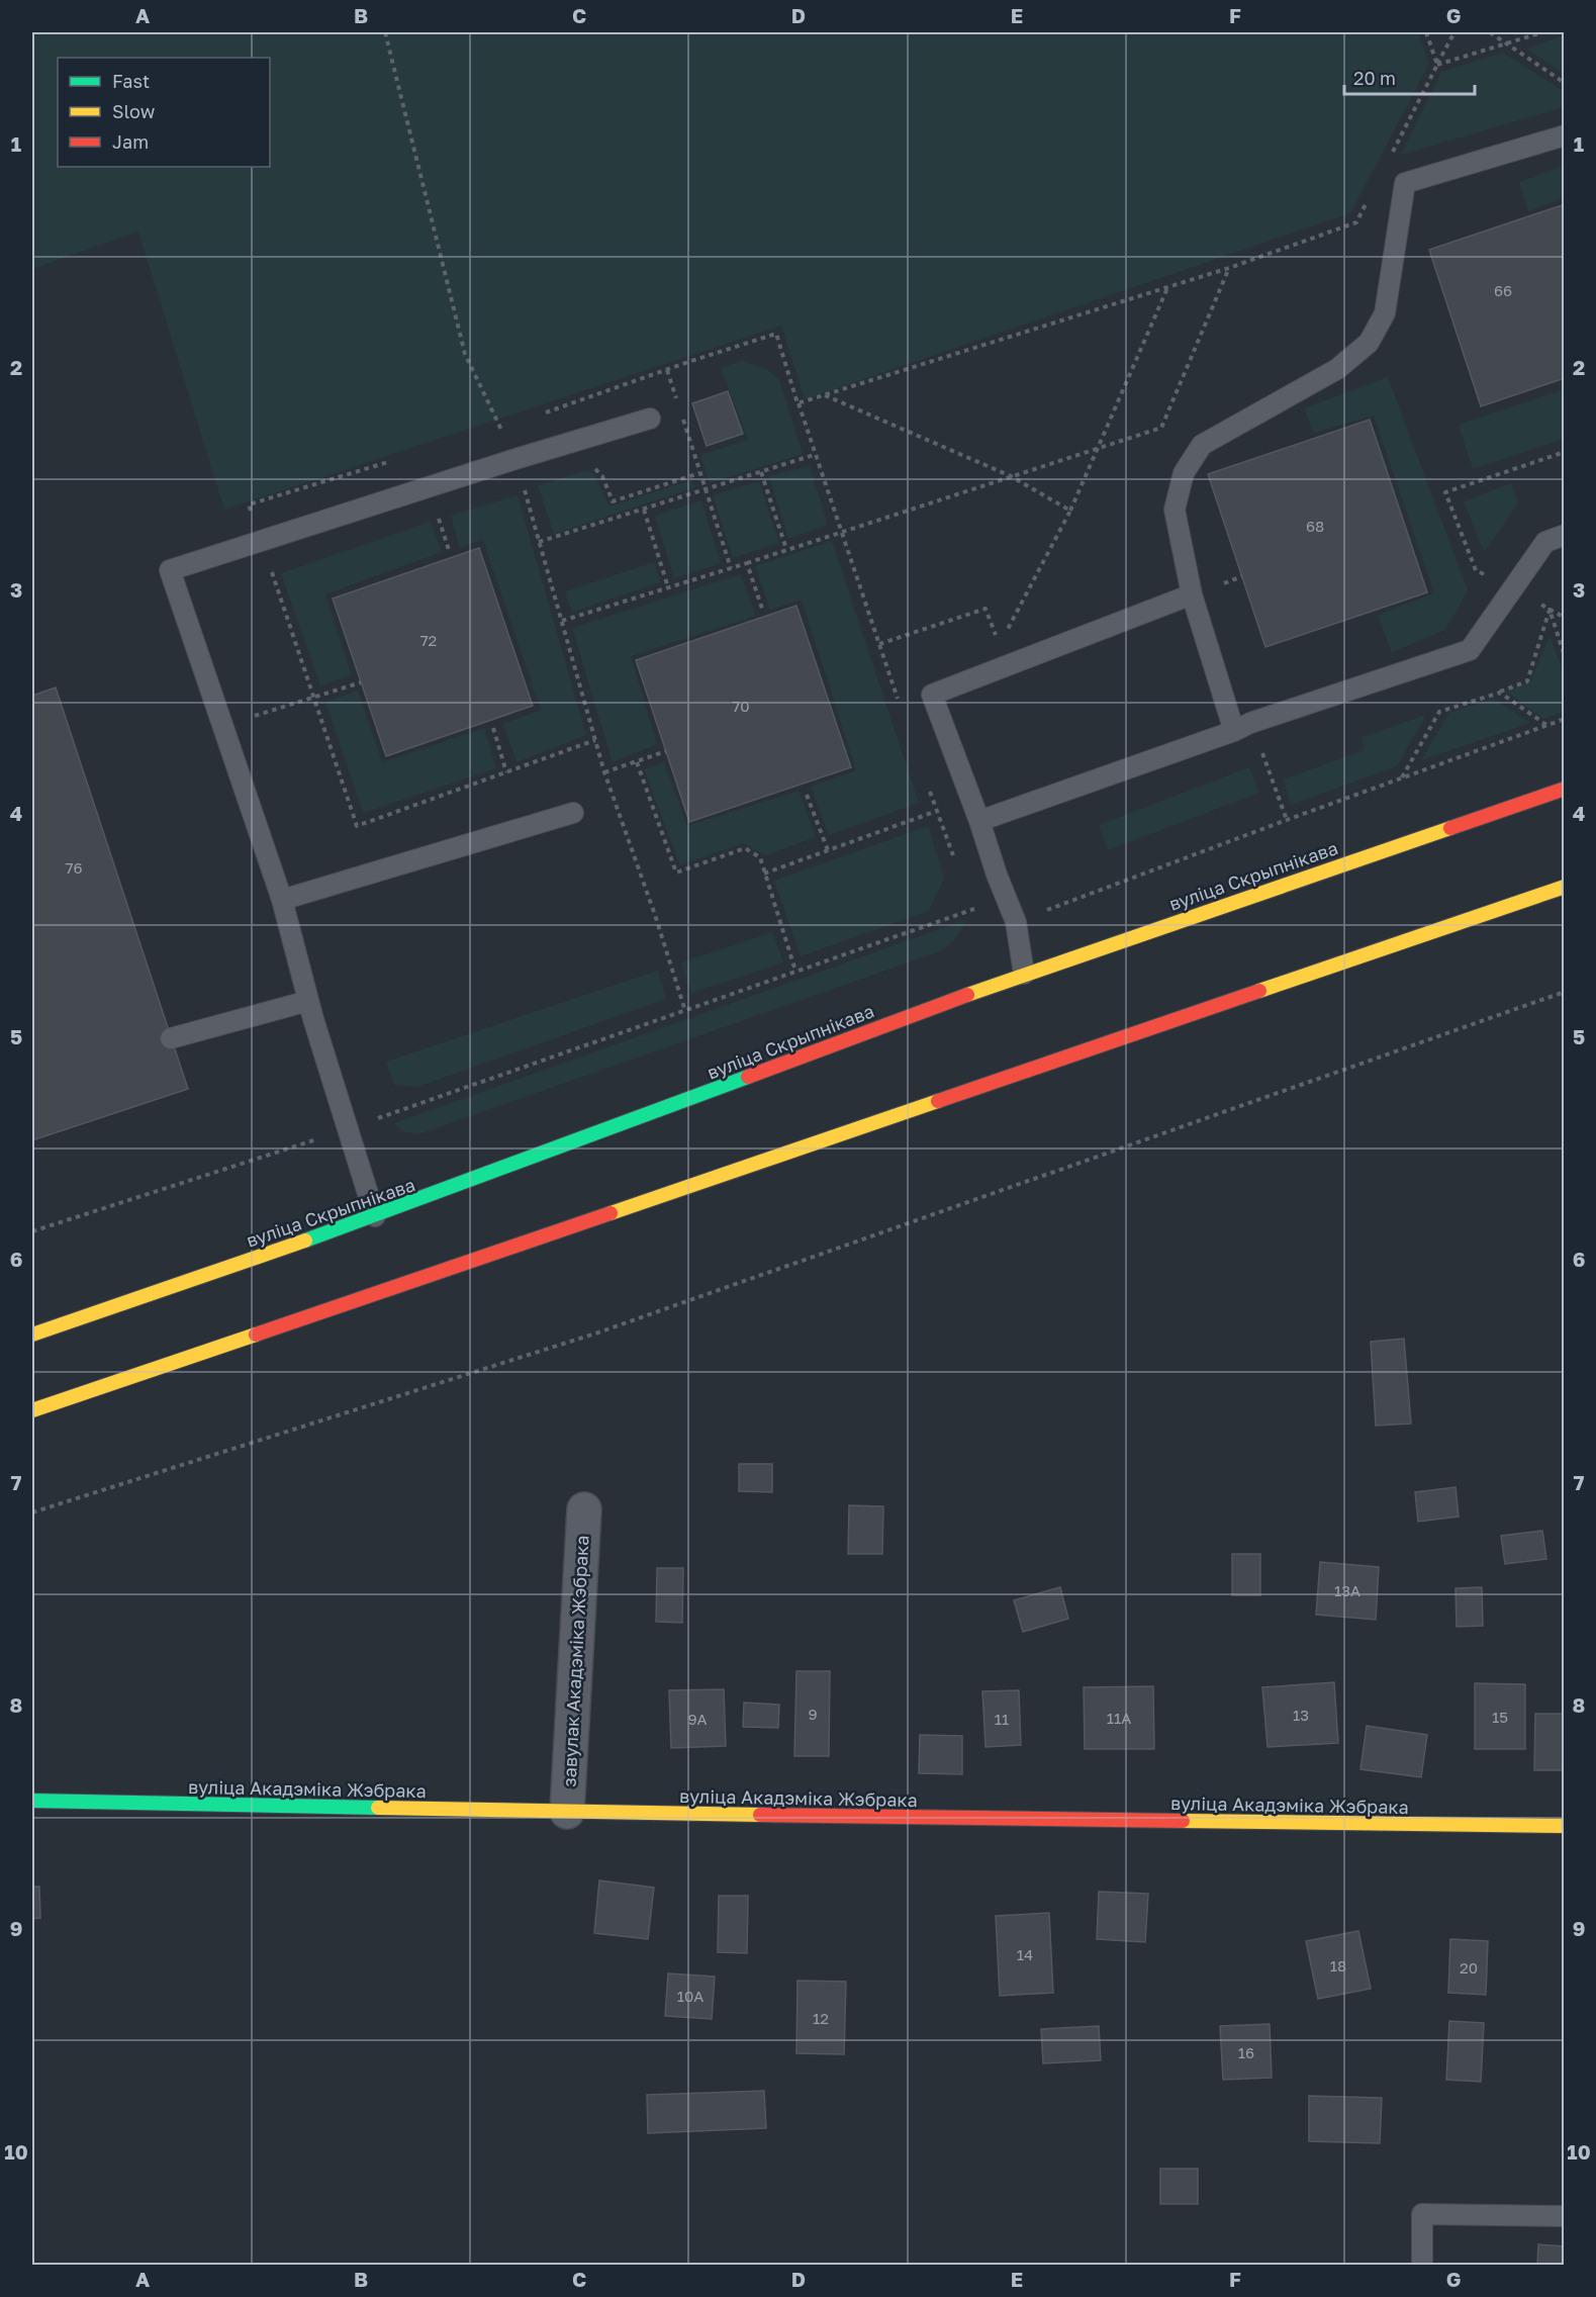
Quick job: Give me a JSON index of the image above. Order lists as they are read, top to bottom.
{
  "streets": {
    "main road": ["вуліца Скрыпнікава", "вуліца Акадэміка Жэбрака"],
    "street": ["завулак Акадэміка Жэбрака"]
  },
  "crossings": [
    ["завулак Акадэміка Жэбрака", "вуліца Акадэміка Жэбрака"]
  ],
  "house_numbers": [
    "66",
    "68",
    "72",
    "70",
    "76",
    "13А",
    "9",
    "13",
    "15",
    "11А",
    "9А",
    "11",
    "14",
    "18",
    "20",
    "10А",
    "12",
    "16"
  ],
  "legend": ["Fast", "Slow", "Jam"],
  "scale_bar": "20 m",
  "grid": {
    "columns": [
      "A",
      "B",
      "C",
      "D",
      "E",
      "F",
      "G"
    ],
    "rows": [
      "1",
      "2",
      "3",
      "4",
      "5",
      "6",
      "7",
      "8",
      "9",
      "10"
    ]
  }
}
